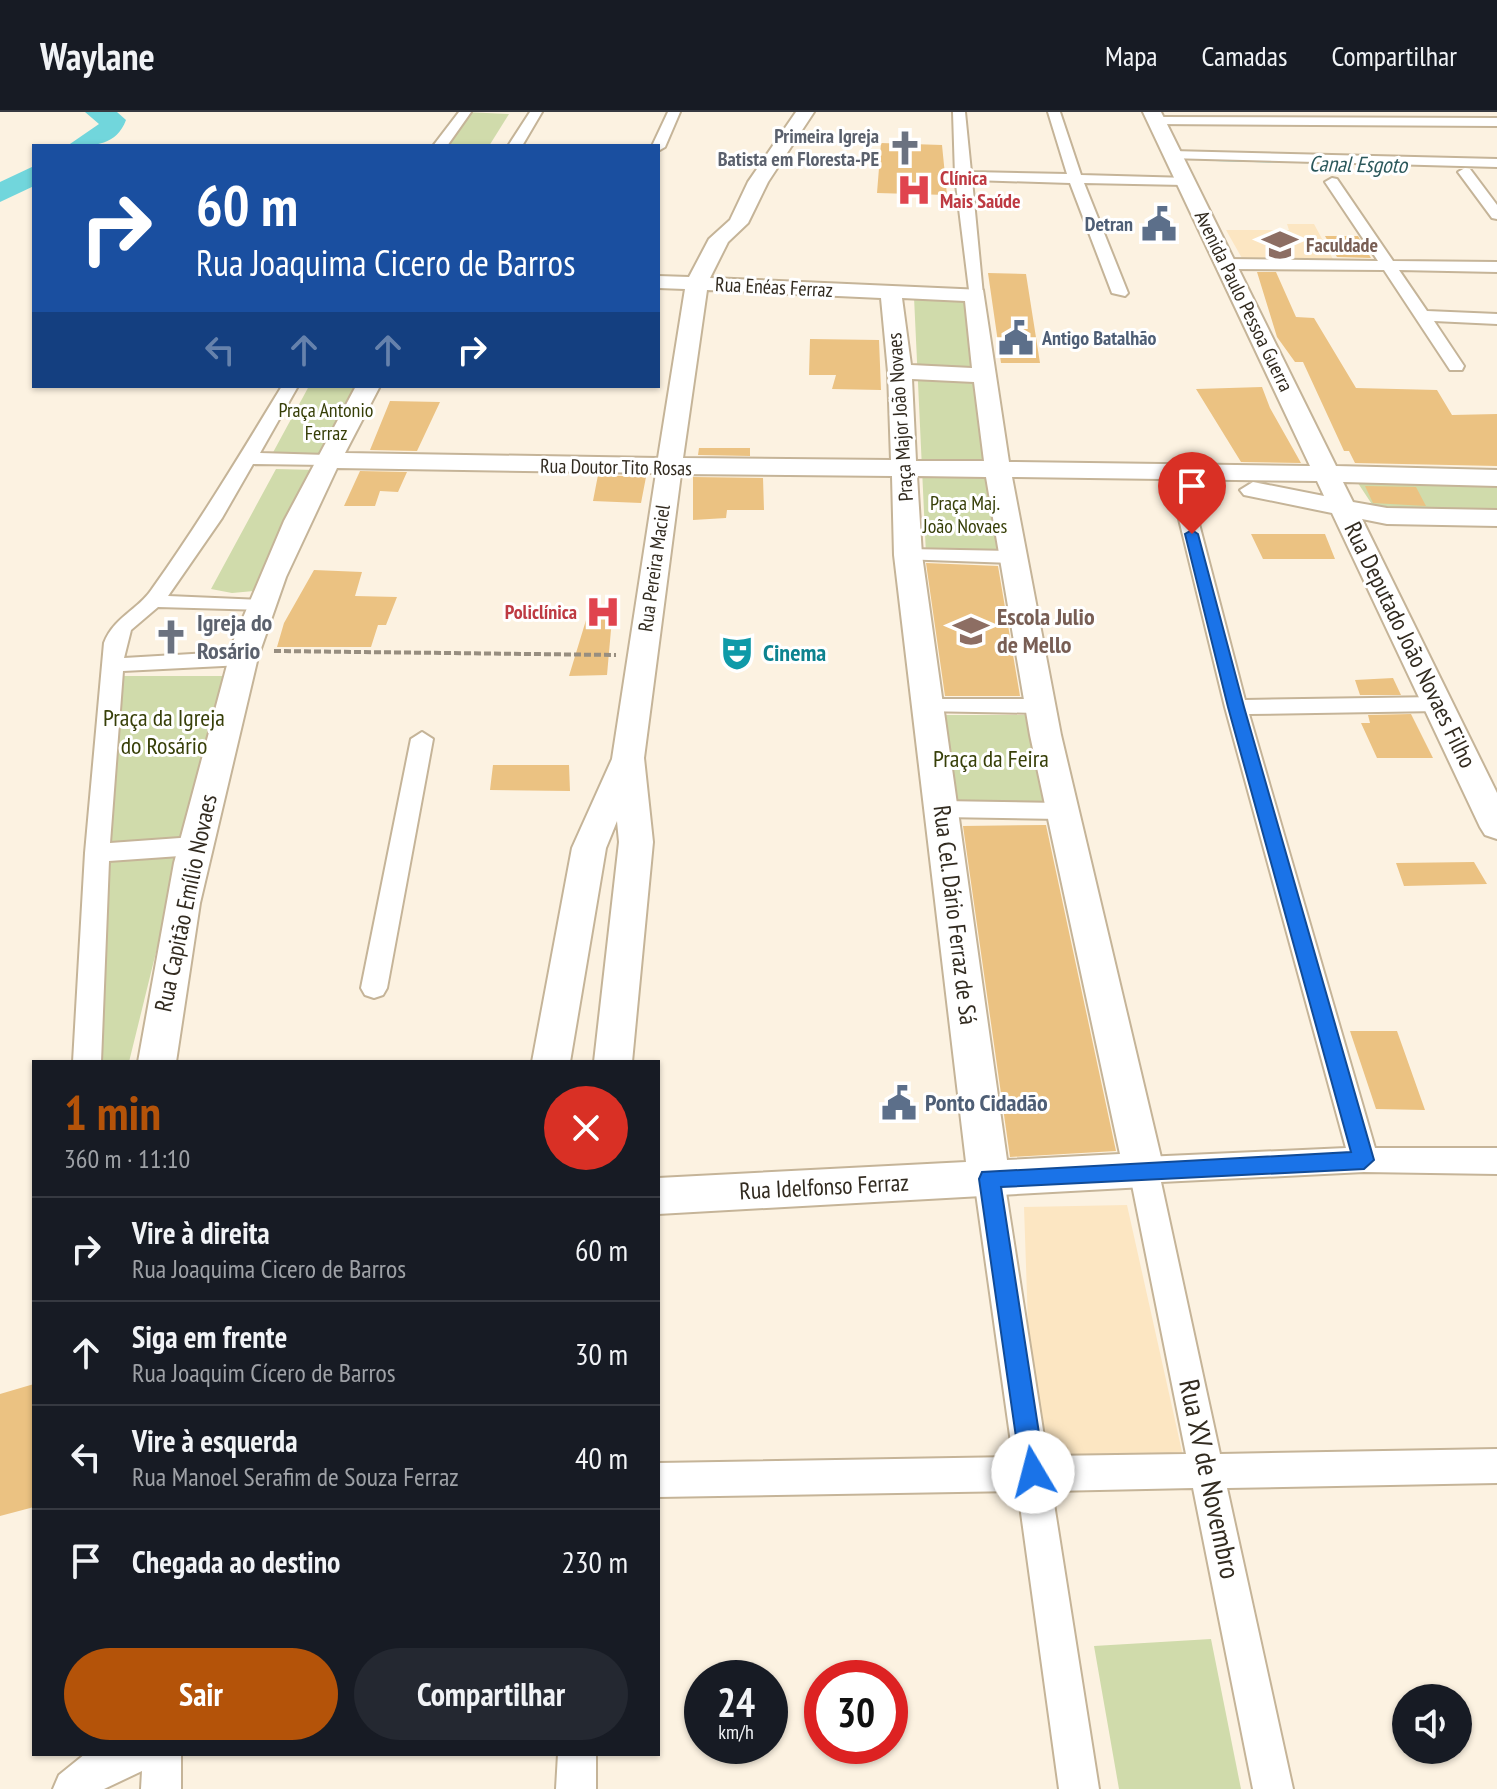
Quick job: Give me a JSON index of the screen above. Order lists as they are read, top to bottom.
{
  "streets": {
    "street": [
      "Rua Enéas Ferraz",
      "Avenida Paulo Pessoa Guerra",
      "Praça Major João Novaes",
      "Rua Doutor Tito Rosas",
      "Rua Pereira Maciel",
      "Rua Deputado João Novaes Filho",
      "Rua Capitão Emílio Novaes",
      "Rua Cel. Dário Ferraz de Sá",
      "Rua Idelfonso Ferraz",
      "Rua XV de Novembro"
    ]
  },
  "crossings": [
    ["Rua Enéas Ferraz", "Praça Major João Novaes"],
    ["Rua Enéas Ferraz", "Rua Pereira Maciel"],
    ["Avenida Paulo Pessoa Guerra", "Rua Doutor Tito Rosas"],
    ["Avenida Paulo Pessoa Guerra", "Rua Deputado João Novaes Filho"],
    ["Praça Major João Novaes", "Rua Doutor Tito Rosas"],
    ["Praça Major João Novaes", "Rua Cel. Dário Ferraz de Sá"],
    ["Rua Doutor Tito Rosas", "Rua Pereira Maciel"],
    ["Rua Doutor Tito Rosas", "Rua Deputado João Novaes Filho"],
    ["Rua Doutor Tito Rosas", "Rua Capitão Emílio Novaes"],
    ["Rua Cel. Dário Ferraz de Sá", "Rua Idelfonso Ferraz"],
    ["Rua Idelfonso Ferraz", "Rua XV de Novembro"]
  ],
  "water": ["Canal Esgoto"],
  "parks": [
    "Praça Antonio Ferraz",
    "Praça Maj. João Novaes",
    "Praça da Igreja do Rosário",
    "Praça da Feira"
  ],
  "places": {
    "church": ["Primeira Igreja Batista em Floresta-PE", "Igreja do Rosário"],
    "hospital": ["Clínica Mais Saúde", "Policlínica"],
    "public building": ["Detran", "Antigo Batalhão", "Ponto Cidadão"],
    "school or university": ["Faculdade", "Escola Julio de Mello"],
    "theatre": ["Cinema"]
  },
  "page": {
    "header": "Waylane",
    "nav": ["Mapa", "Camadas", "Compartilhar"],
    "turn": ["60 m", "Rua Joaquima Cicero de Barros"],
    "heading": ["1 min", "360 m · 11:10"],
    "list": [
      {
        "name": "Vire à direita",
        "note": "Rua Joaquima Cicero de Barros",
        "value": "60 m"
      },
      {
        "name": "Siga em frente",
        "note": "Rua Joaquim Cícero de Barros",
        "value": "30 m"
      },
      {
        "name": "Vire à esquerda",
        "note": "Rua Manoel Serafim de Souza Ferraz",
        "value": "40 m"
      },
      {
        "name": "Chegada ao destino",
        "value": "230 m"
      }
    ],
    "buttons": ["Sair", "Compartilhar"],
    "speed": "24 km/h",
    "limit": "30"
  }
}
